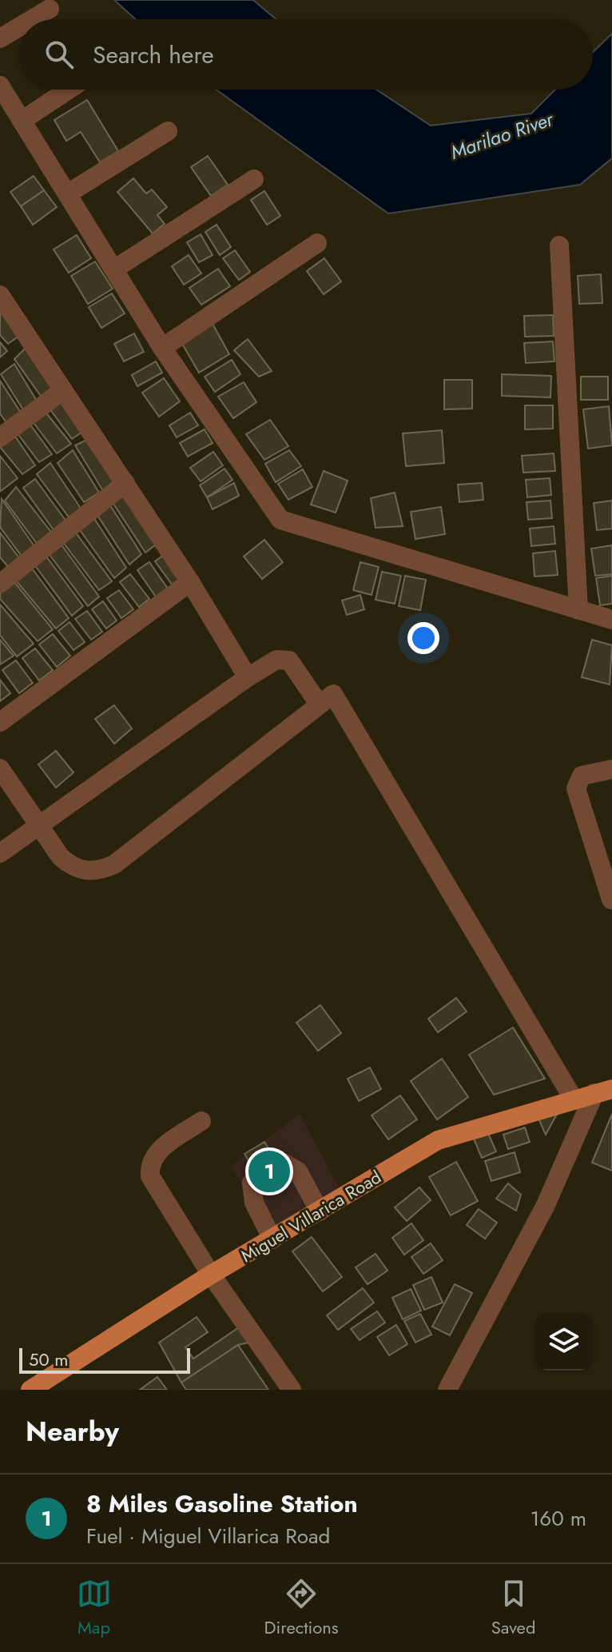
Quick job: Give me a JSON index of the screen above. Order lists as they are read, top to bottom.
{
  "streets": {
    "main road": ["Miguel Villarica Road"]
  },
  "water": ["Marilao River"],
  "scale_bar": "50 m",
  "page": {
    "search": "Search here",
    "pins": "1",
    "scale": "50 m",
    "heading": "Nearby",
    "list": [
      {
        "mark": "1",
        "name": "8 Miles Gasoline Station",
        "note": "Fuel · Miguel Villarica Road",
        "value": "160 m"
      }
    ],
    "nav": ["Map", "Directions", "Saved"]
  }
}
